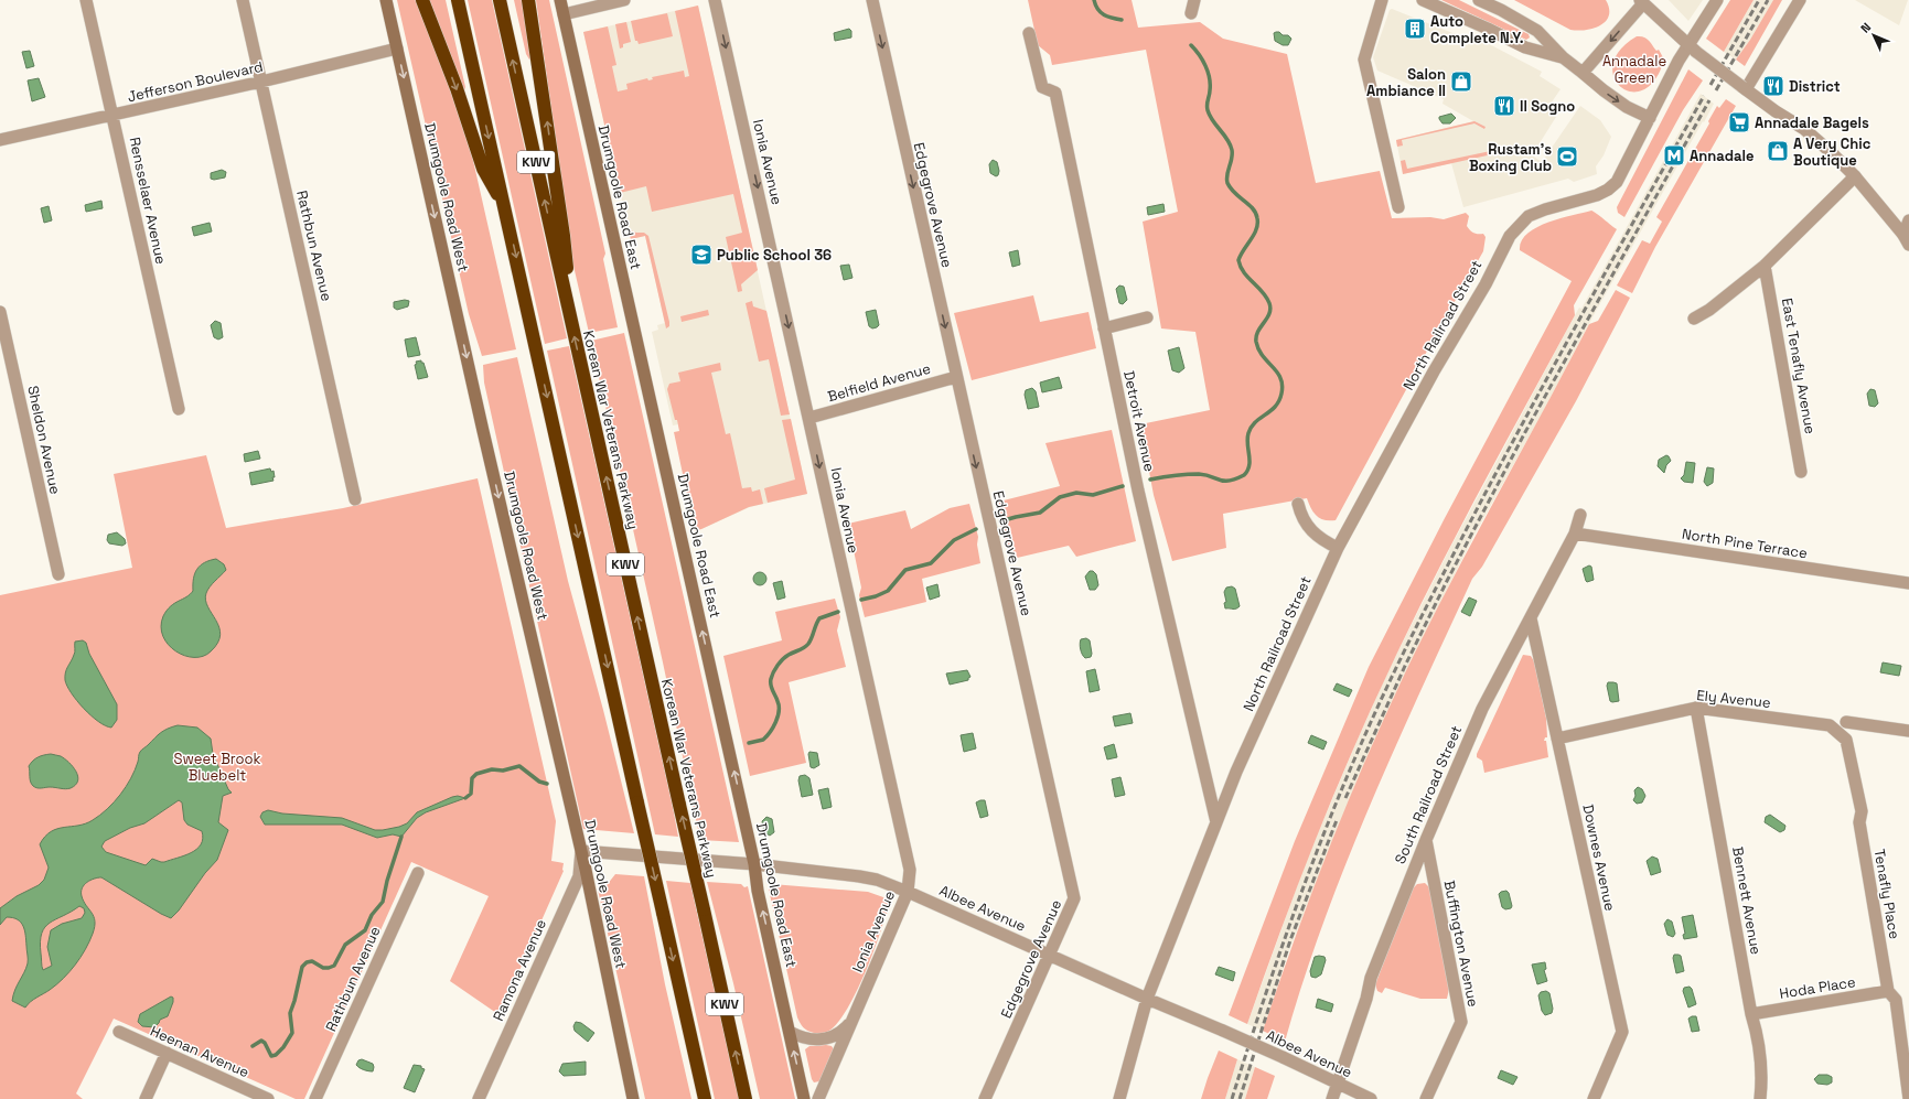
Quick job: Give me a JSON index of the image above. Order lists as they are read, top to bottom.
{
  "streets": {
    "highway": ["KWV", "Korean War Veterans Parkway"],
    "main road": ["Drumgoole Road West", "Drumgoole Road East"],
    "street": [
      "Jefferson Boulevard",
      "Ionia Avenue",
      "Rensselaer Avenue",
      "Edgegrove Avenue",
      "Rathbun Avenue",
      "North Railroad Street",
      "East Tenafly Avenue",
      "Belfield Avenue",
      "Detroit Avenue",
      "Sheldon Avenue",
      "North Pine Terrace",
      "Ely Avenue",
      "South Railroad Street",
      "Downes Avenue",
      "Tenafly Place",
      "Bennett Avenue",
      "Albee Avenue",
      "Buffington Avenue",
      "Ramona Avenue",
      "Hoda Place",
      "Heenan Avenue"
    ]
  },
  "crossings": [
    ["Jefferson Boulevard", "Drumgoole Road West"],
    ["Jefferson Boulevard", "Rensselaer Avenue"],
    ["Jefferson Boulevard", "Rathbun Avenue"],
    ["Ionia Avenue", "Drumgoole Road East"],
    ["Ionia Avenue", "Belfield Avenue"],
    ["Ionia Avenue", "Albee Avenue"],
    ["Drumgoole Road West", "Albee Avenue"],
    ["Drumgoole Road West", "Ramona Avenue"],
    ["Drumgoole Road East", "Albee Avenue"],
    ["Edgegrove Avenue", "Belfield Avenue"],
    ["Edgegrove Avenue", "Albee Avenue"],
    ["North Railroad Street", "Detroit Avenue"],
    ["North Railroad Street", "Albee Avenue"],
    ["North Pine Terrace", "South Railroad Street"],
    ["Ely Avenue", "Downes Avenue"],
    ["Ely Avenue", "Tenafly Place"],
    ["Ely Avenue", "Bennett Avenue"],
    ["South Railroad Street", "Downes Avenue"],
    ["South Railroad Street", "Albee Avenue"],
    ["South Railroad Street", "Buffington Avenue"],
    ["Tenafly Place", "Hoda Place"],
    ["Bennett Avenue", "Hoda Place"],
    ["Albee Avenue", "Ramona Avenue"]
  ],
  "one_way": [
    "Ionia Avenue",
    "Drumgoole Road West",
    "Drumgoole Road East",
    "Edgegrove Avenue"
  ],
  "parks": ["Annadale Green", "Sweet Brook Bluebelt"],
  "places": {
    "building": ["Auto Complete N.Y."],
    "shop": ["Salon Ambiance II", "A Very Chic Boutique"],
    "restaurant": ["District", "Il Sogno"],
    "supermarket": ["Annadale Bagels"],
    "metro station": ["Annadale"],
    "sports": ["Rustam's Boxing Club"],
    "school or university": ["Public School 36"]
  },
  "north": "top left"
}
